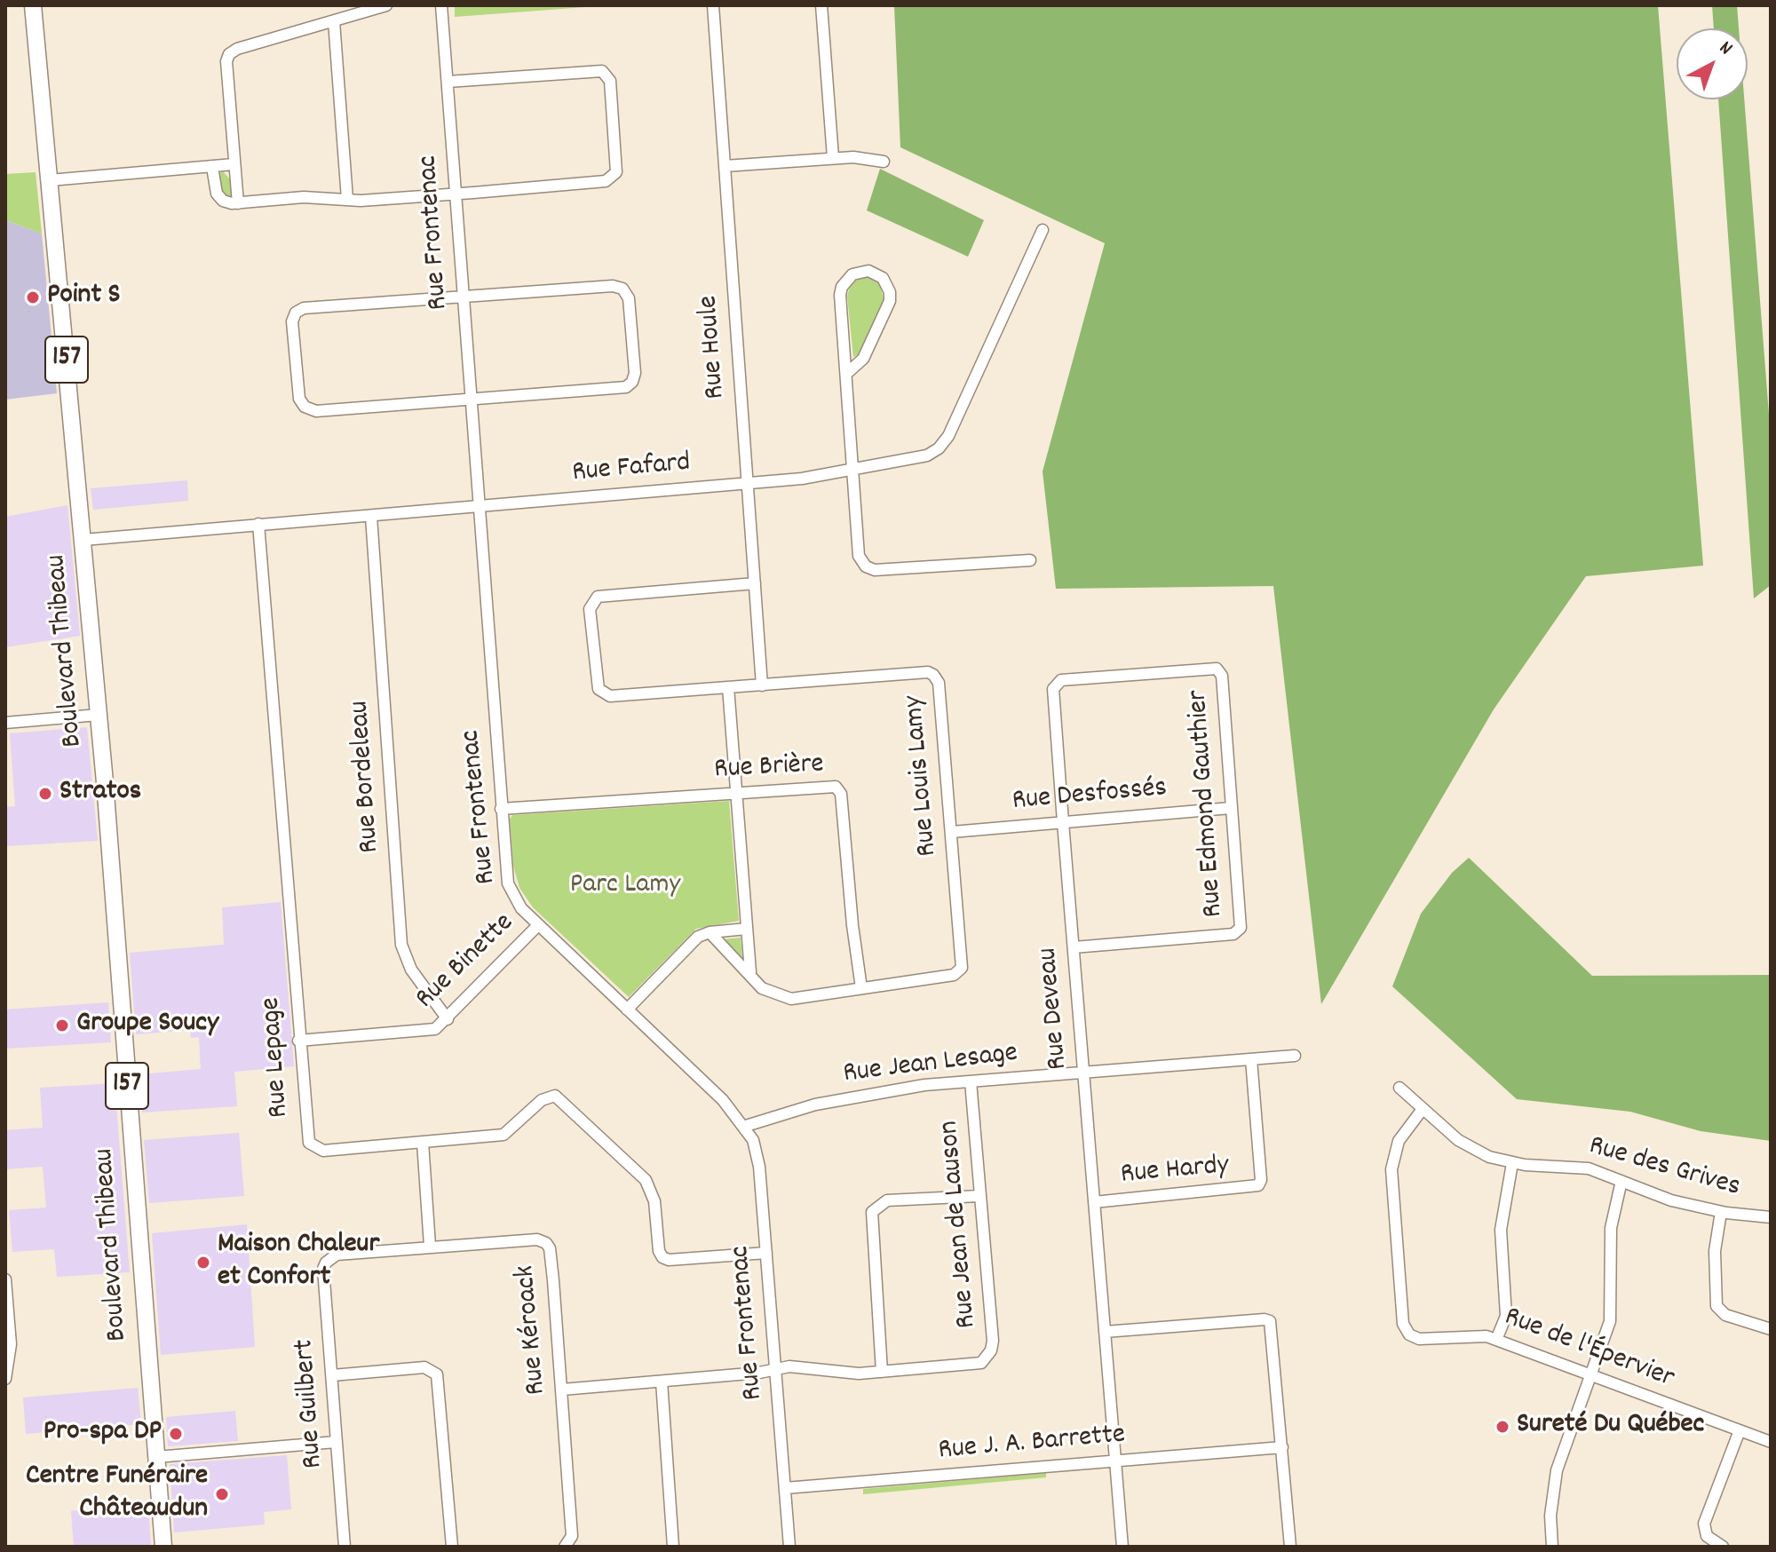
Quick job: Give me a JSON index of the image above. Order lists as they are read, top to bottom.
{
  "streets": {
    "main road": ["157", "Boulevard Thibeau"],
    "street": [
      "Rue Frontenac",
      "Rue Houle",
      "Rue Fafard",
      "Rue Brière",
      "Rue Louis Lamy",
      "Rue Bordeleau",
      "Rue Desfossés",
      "Rue Edmond Gauthier",
      "Rue Binette",
      "Rue Deveau",
      "Rue Lepage",
      "Rue Jean Lesage",
      "Rue des Grives",
      "Rue Hardy",
      "Rue Jean de Lauson",
      "Rue Kéroack",
      "Rue de l'Épervier",
      "Rue Guilbert",
      "Rue J. A. Barrette"
    ]
  },
  "crossings": [
    ["Rue Frontenac", "Rue Fafard"],
    ["Rue Frontenac", "Rue Brière"],
    ["Rue Frontenac", "Rue Binette"],
    ["Rue Frontenac", "Rue Lepage"],
    ["Rue Frontenac", "Rue Jean Lesage"],
    ["Rue Frontenac", "Rue Jean de Lauson"],
    ["Rue Frontenac", "Rue J. A. Barrette"],
    ["Rue Houle", "Rue Fafard"],
    ["Rue Houle", "Rue Louis Lamy"],
    ["Rue Fafard", "Boulevard Thibeau"],
    ["Rue Fafard", "Rue Bordeleau"],
    ["Rue Fafard", "Rue Lepage"],
    ["Rue Brière", "Rue Louis Lamy"],
    ["Rue Louis Lamy", "Rue Desfossés"],
    ["Rue Bordeleau", "Rue Binette"],
    ["Rue Desfossés", "Rue Edmond Gauthier"],
    ["Rue Desfossés", "Rue Deveau"],
    ["Rue Edmond Gauthier", "Rue Deveau"],
    ["Rue Binette", "Rue Lepage"],
    ["Rue Deveau", "Rue Jean Lesage"],
    ["Rue Deveau", "Rue Hardy"],
    ["Rue Deveau", "Rue J. A. Barrette"],
    ["Rue Jean Lesage", "Rue Hardy"],
    ["Rue Jean Lesage", "Rue Jean de Lauson"],
    ["Rue des Grives", "Rue de l'Épervier"],
    ["Rue Jean de Lauson", "Rue Kéroack"],
    ["Rue Kéroack", "Rue Guilbert"]
  ],
  "parks": ["Parc Lamy"],
  "places": [
    "Point S",
    "Stratos",
    "Groupe Soucy",
    "Maison Chaleur et Confort",
    "Sureté Du Québec",
    "Pro-spa DP",
    "Centre Funéraire Châteaudun"
  ],
  "north": "top right"
}
